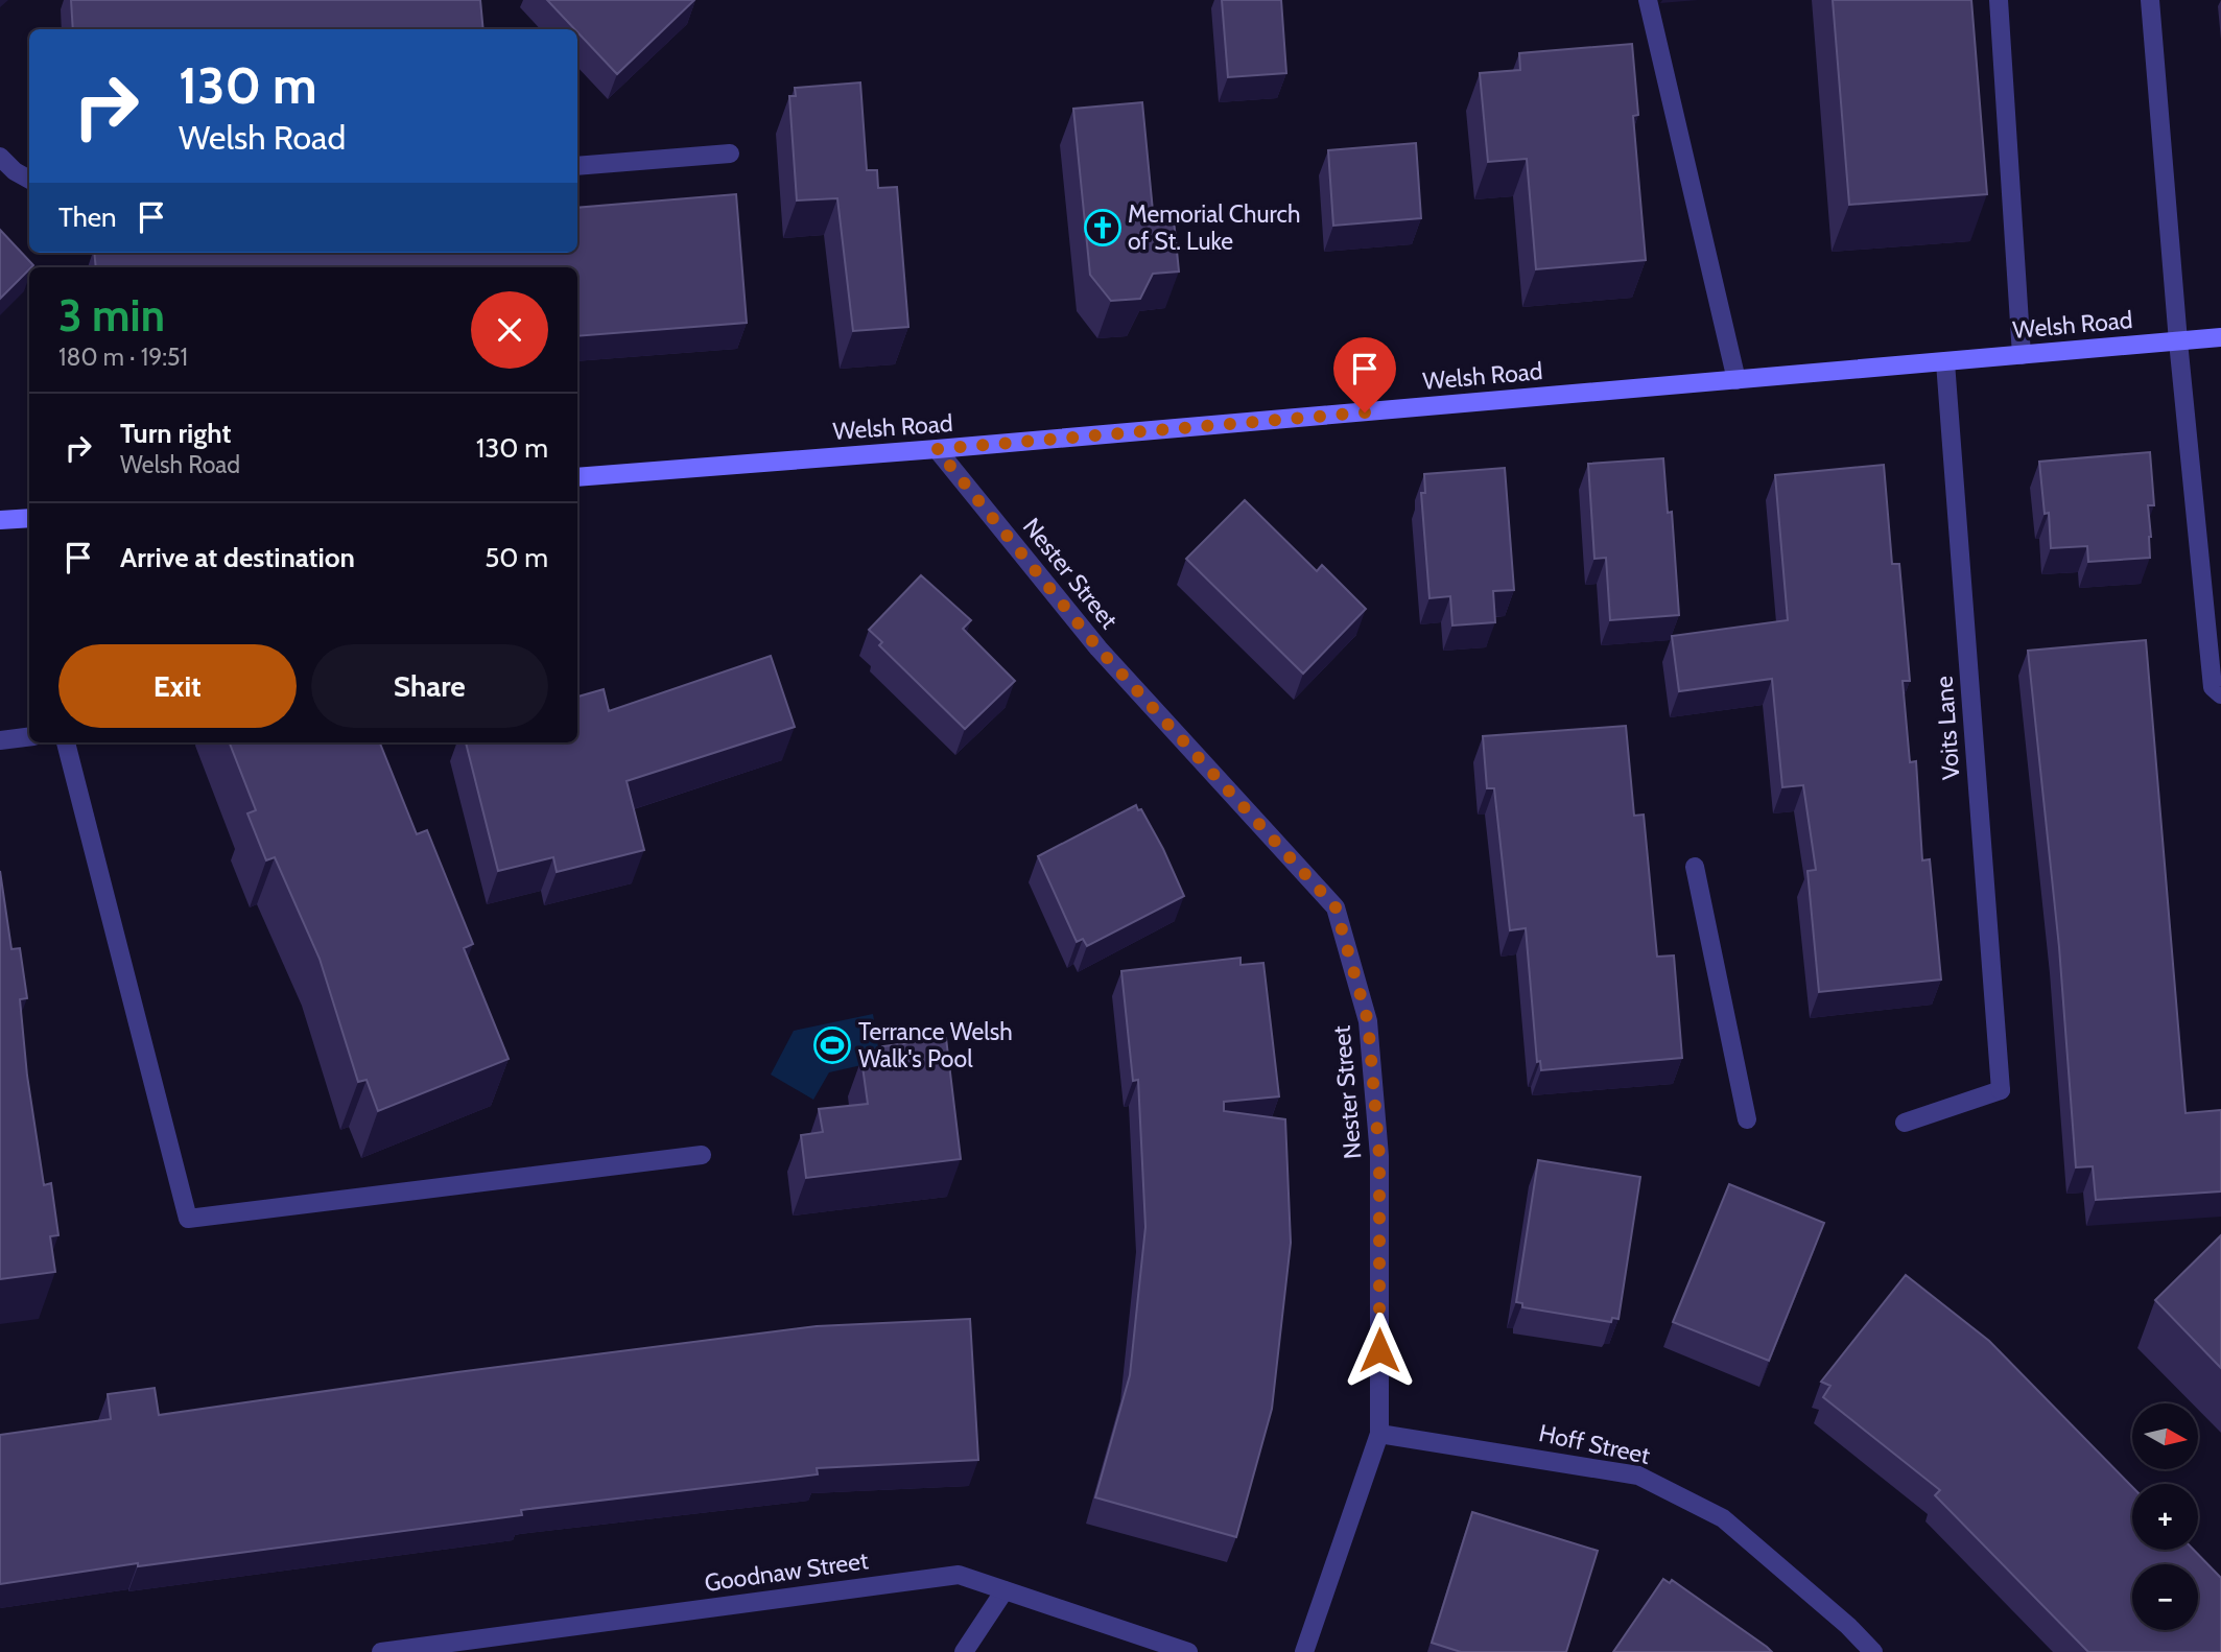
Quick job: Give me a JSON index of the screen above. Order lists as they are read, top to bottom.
{
  "streets": {
    "main road": ["Welsh Road"],
    "street": [
      "Nester Street",
      "Voits Lane",
      "Hoff Street",
      "Goodnaw Street"
    ]
  },
  "crossings": [
    ["Welsh Road", "Nester Street"],
    ["Welsh Road", "Voits Lane"],
    ["Nester Street", "Hoff Street"]
  ],
  "places": {
    "church": ["Memorial Church of St. Luke"],
    "sports": ["Terrance Welsh Walk's Pool"]
  },
  "north": "right",
  "page": {
    "turn": ["130 m", "Welsh Road"],
    "then": "Then",
    "heading": ["3 min", "180 m · 19:51"],
    "list": [
      {
        "name": "Turn right",
        "note": "Welsh Road",
        "value": "130 m"
      },
      {
        "name": "Arrive at destination",
        "value": "50 m"
      }
    ],
    "buttons": ["Exit", "Share"],
    "map_buttons": ["+", "−"]
  }
}
